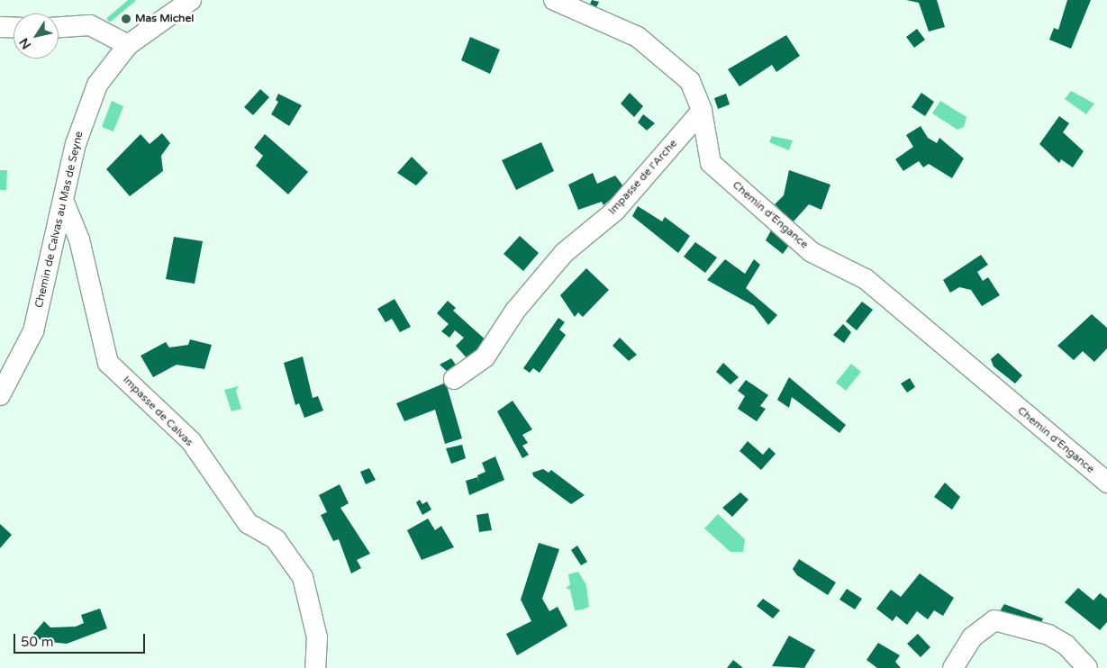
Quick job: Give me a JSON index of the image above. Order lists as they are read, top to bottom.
{
  "streets": {
    "street": [
      "Impasse de l'Arche",
      "Chemin d'Engance",
      "Chemin de Calvas au Mas de Seyne",
      "Impasse de Calvas"
    ]
  },
  "crossings": [
    ["Impasse de l'Arche", "Chemin d'Engance"],
    ["Chemin de Calvas au Mas de Seyne", "Impasse de Calvas"]
  ],
  "places": ["Mas Michel"],
  "scale_bar": "50 m",
  "north": "bottom left"
}
